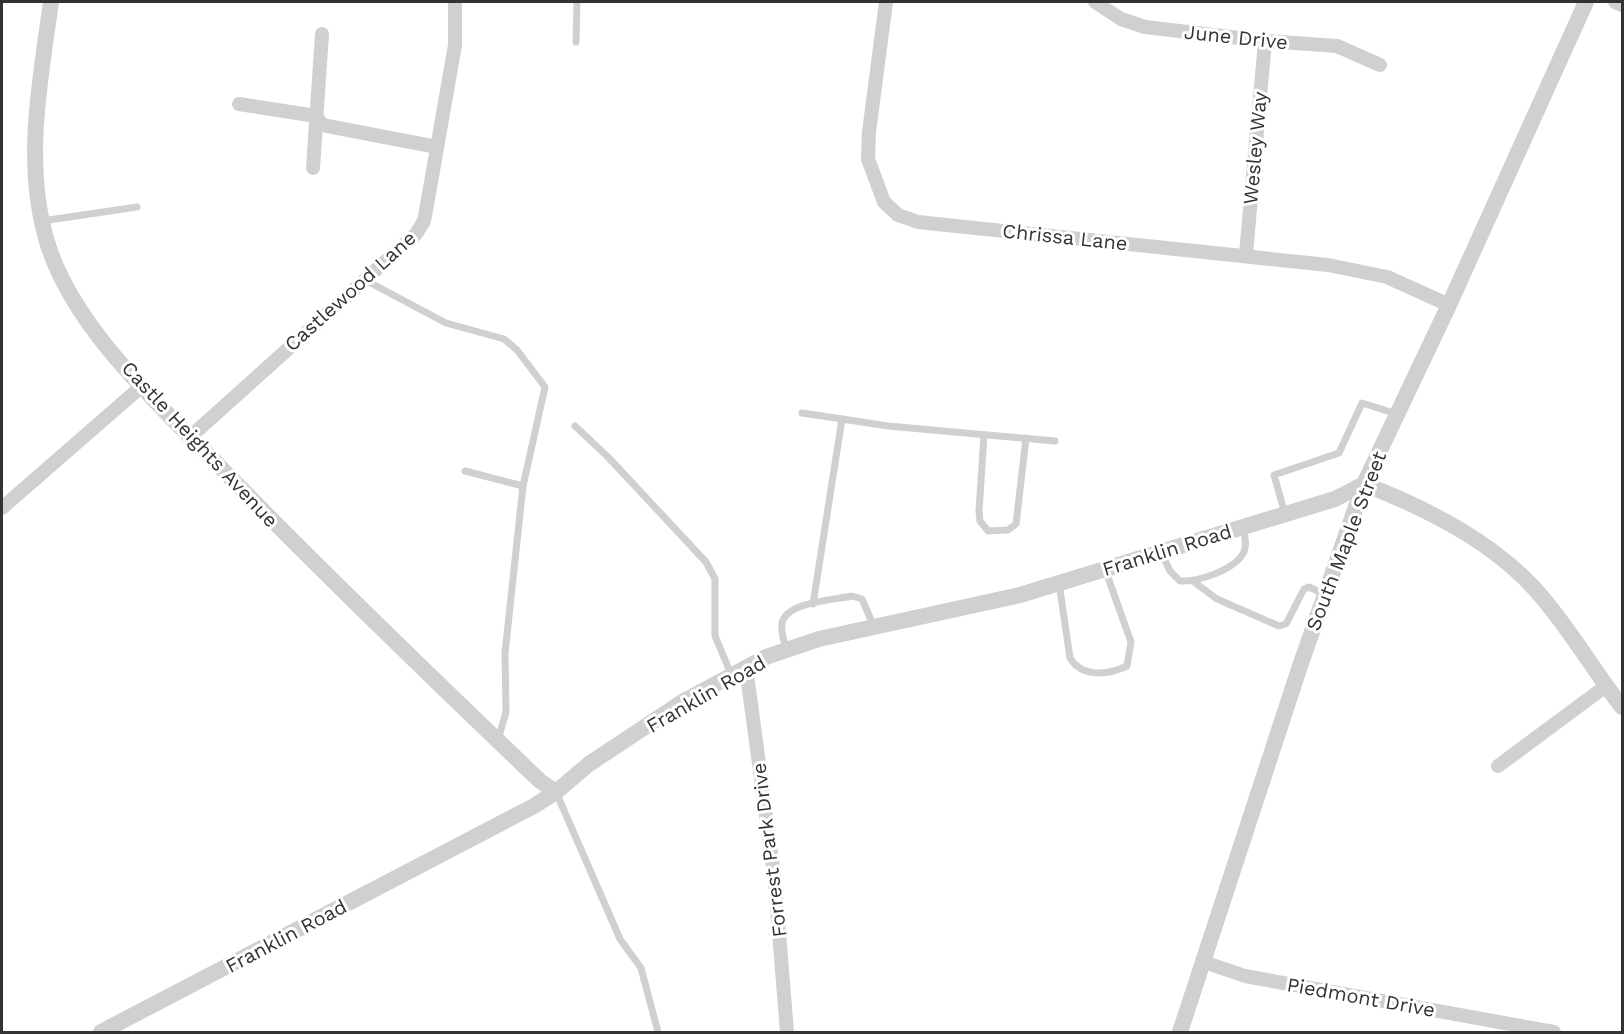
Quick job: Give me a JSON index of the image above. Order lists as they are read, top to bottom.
{
  "streets": {
    "street": [
      "June Drive",
      "Wesley Way",
      "Chrissa Lane",
      "Castlewood Lane",
      "Castle Heights Avenue",
      "South Maple Street",
      "Franklin Road",
      "Forrest Park Drive",
      "Piedmont Drive"
    ]
  },
  "crossings": [
    ["June Drive", "Wesley Way"],
    ["Wesley Way", "Chrissa Lane"],
    ["Chrissa Lane", "South Maple Street"],
    ["Castlewood Lane", "Castle Heights Avenue"],
    ["Castle Heights Avenue", "Franklin Road"],
    ["South Maple Street", "Franklin Road"],
    ["South Maple Street", "Piedmont Drive"],
    ["Franklin Road", "Forrest Park Drive"]
  ]
}
